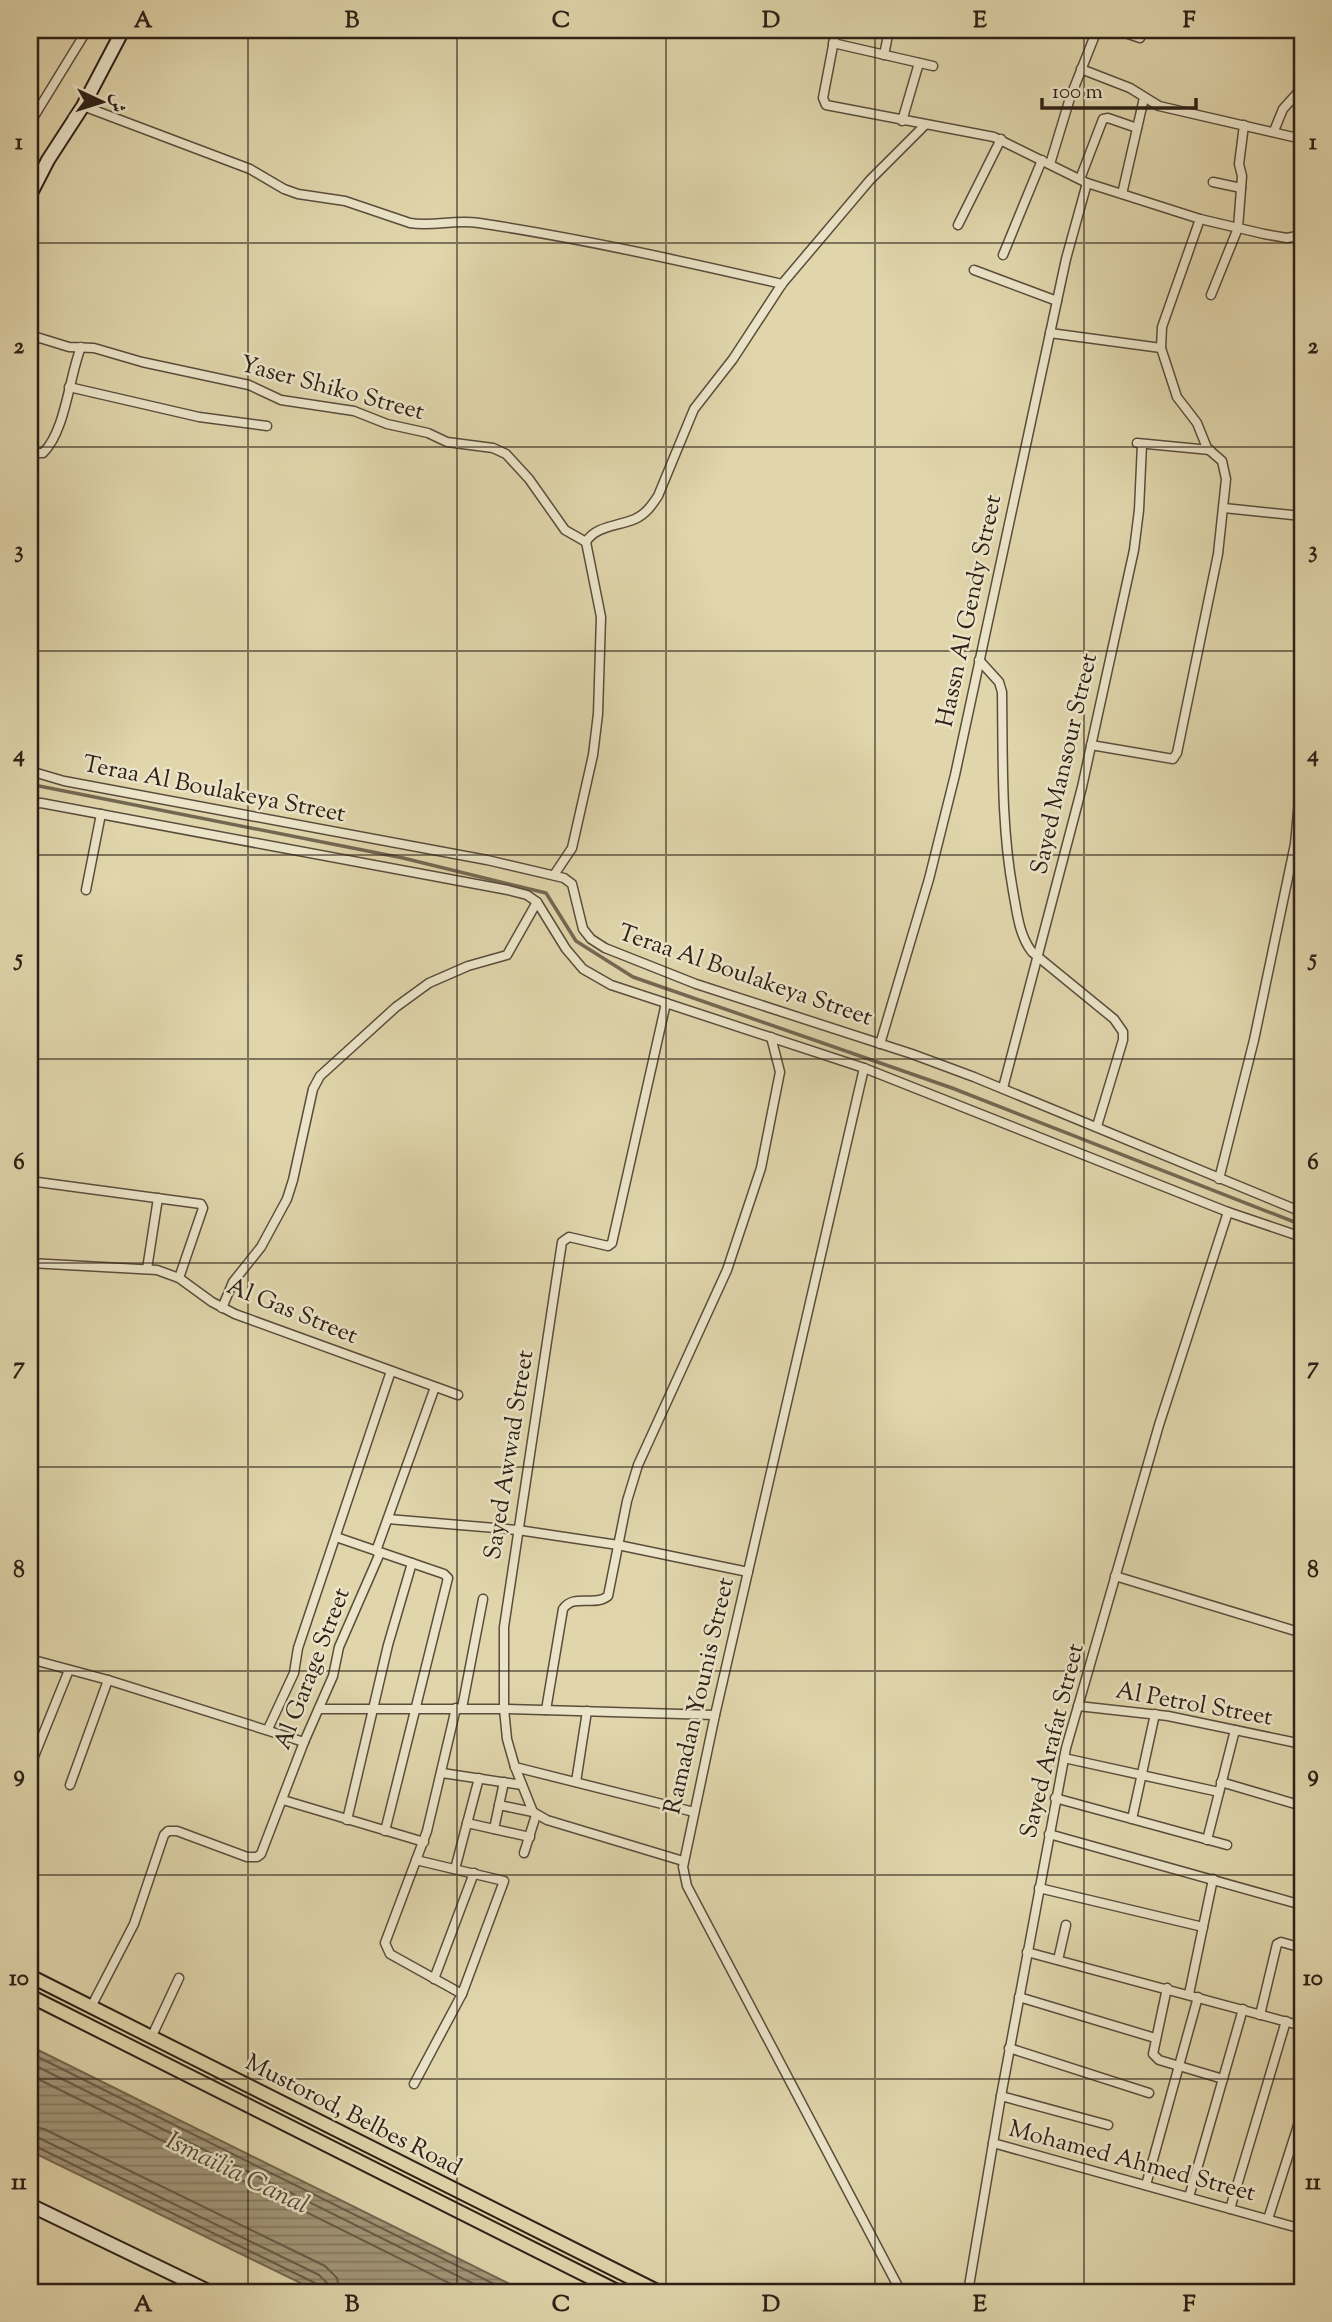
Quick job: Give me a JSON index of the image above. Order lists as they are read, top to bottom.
{
  "streets": {
    "main road": ["Mustorod, Belbes Road"],
    "street": [
      "Yaser Shiko Street",
      "Hassn Al Gendy Street",
      "Sayed Mansour Street",
      "Teraa Al Boulakeya Street",
      "Al Gas Street",
      "Sayed Awwad Street",
      "Al Garage Street",
      "Ramadan Younis Street",
      "Al Petrol Street",
      "Sayed Arafat Street",
      "Mohamed Ahmed Street"
    ]
  },
  "crossings": [
    ["Hassn Al Gendy Street", "Teraa Al Boulakeya Street"],
    ["Sayed Mansour Street", "Teraa Al Boulakeya Street"],
    ["Teraa Al Boulakeya Street", "Sayed Awwad Street"],
    ["Teraa Al Boulakeya Street", "Ramadan Younis Street"],
    ["Teraa Al Boulakeya Street", "Sayed Arafat Street"],
    ["Al Gas Street", "Al Garage Street"],
    ["Al Garage Street", "Mustorod, Belbes Road"],
    ["Al Petrol Street", "Sayed Arafat Street"],
    ["Sayed Arafat Street", "Mohamed Ahmed Street"]
  ],
  "water": ["Ismaïlia Canal"],
  "scale_bar": "100 m",
  "north": "right",
  "grid": {
    "columns": [
      "A",
      "B",
      "C",
      "D",
      "E",
      "F"
    ],
    "rows": [
      "1",
      "2",
      "3",
      "4",
      "5",
      "6",
      "7",
      "8",
      "9",
      "10",
      "11"
    ]
  }
}
